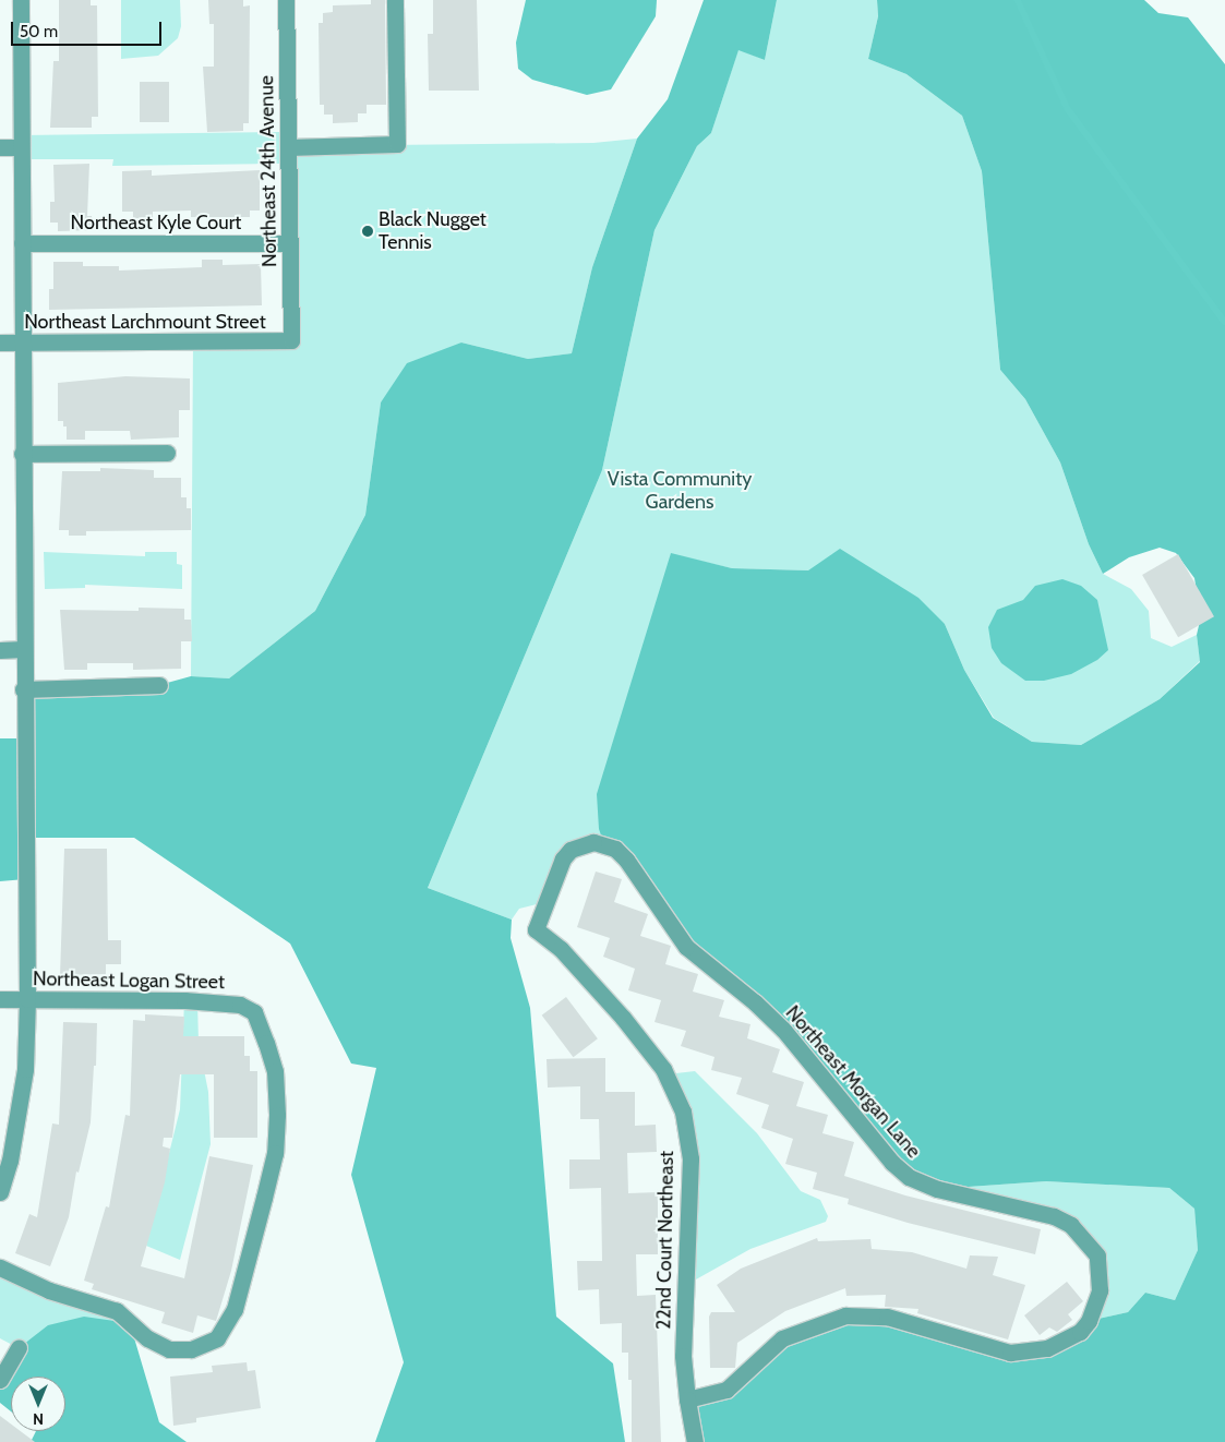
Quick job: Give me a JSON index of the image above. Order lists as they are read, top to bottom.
{
  "streets": {
    "street": [
      "Northeast 24th Avenue",
      "Northeast Kyle Court",
      "Northeast Larchmount Street",
      "Northeast Logan Street",
      "Northeast Morgan Lane",
      "22nd Court Northeast"
    ]
  },
  "crossings": [
    ["Northeast 24th Avenue", "Northeast Kyle Court"],
    ["Northeast 24th Avenue", "Northeast Larchmount Street"],
    ["Northeast Morgan Lane", "22nd Court Northeast"]
  ],
  "parks": ["Vista Community Gardens"],
  "places": ["Black Nugget Tennis"],
  "scale_bar": "50 m",
  "north": "bottom"
}
